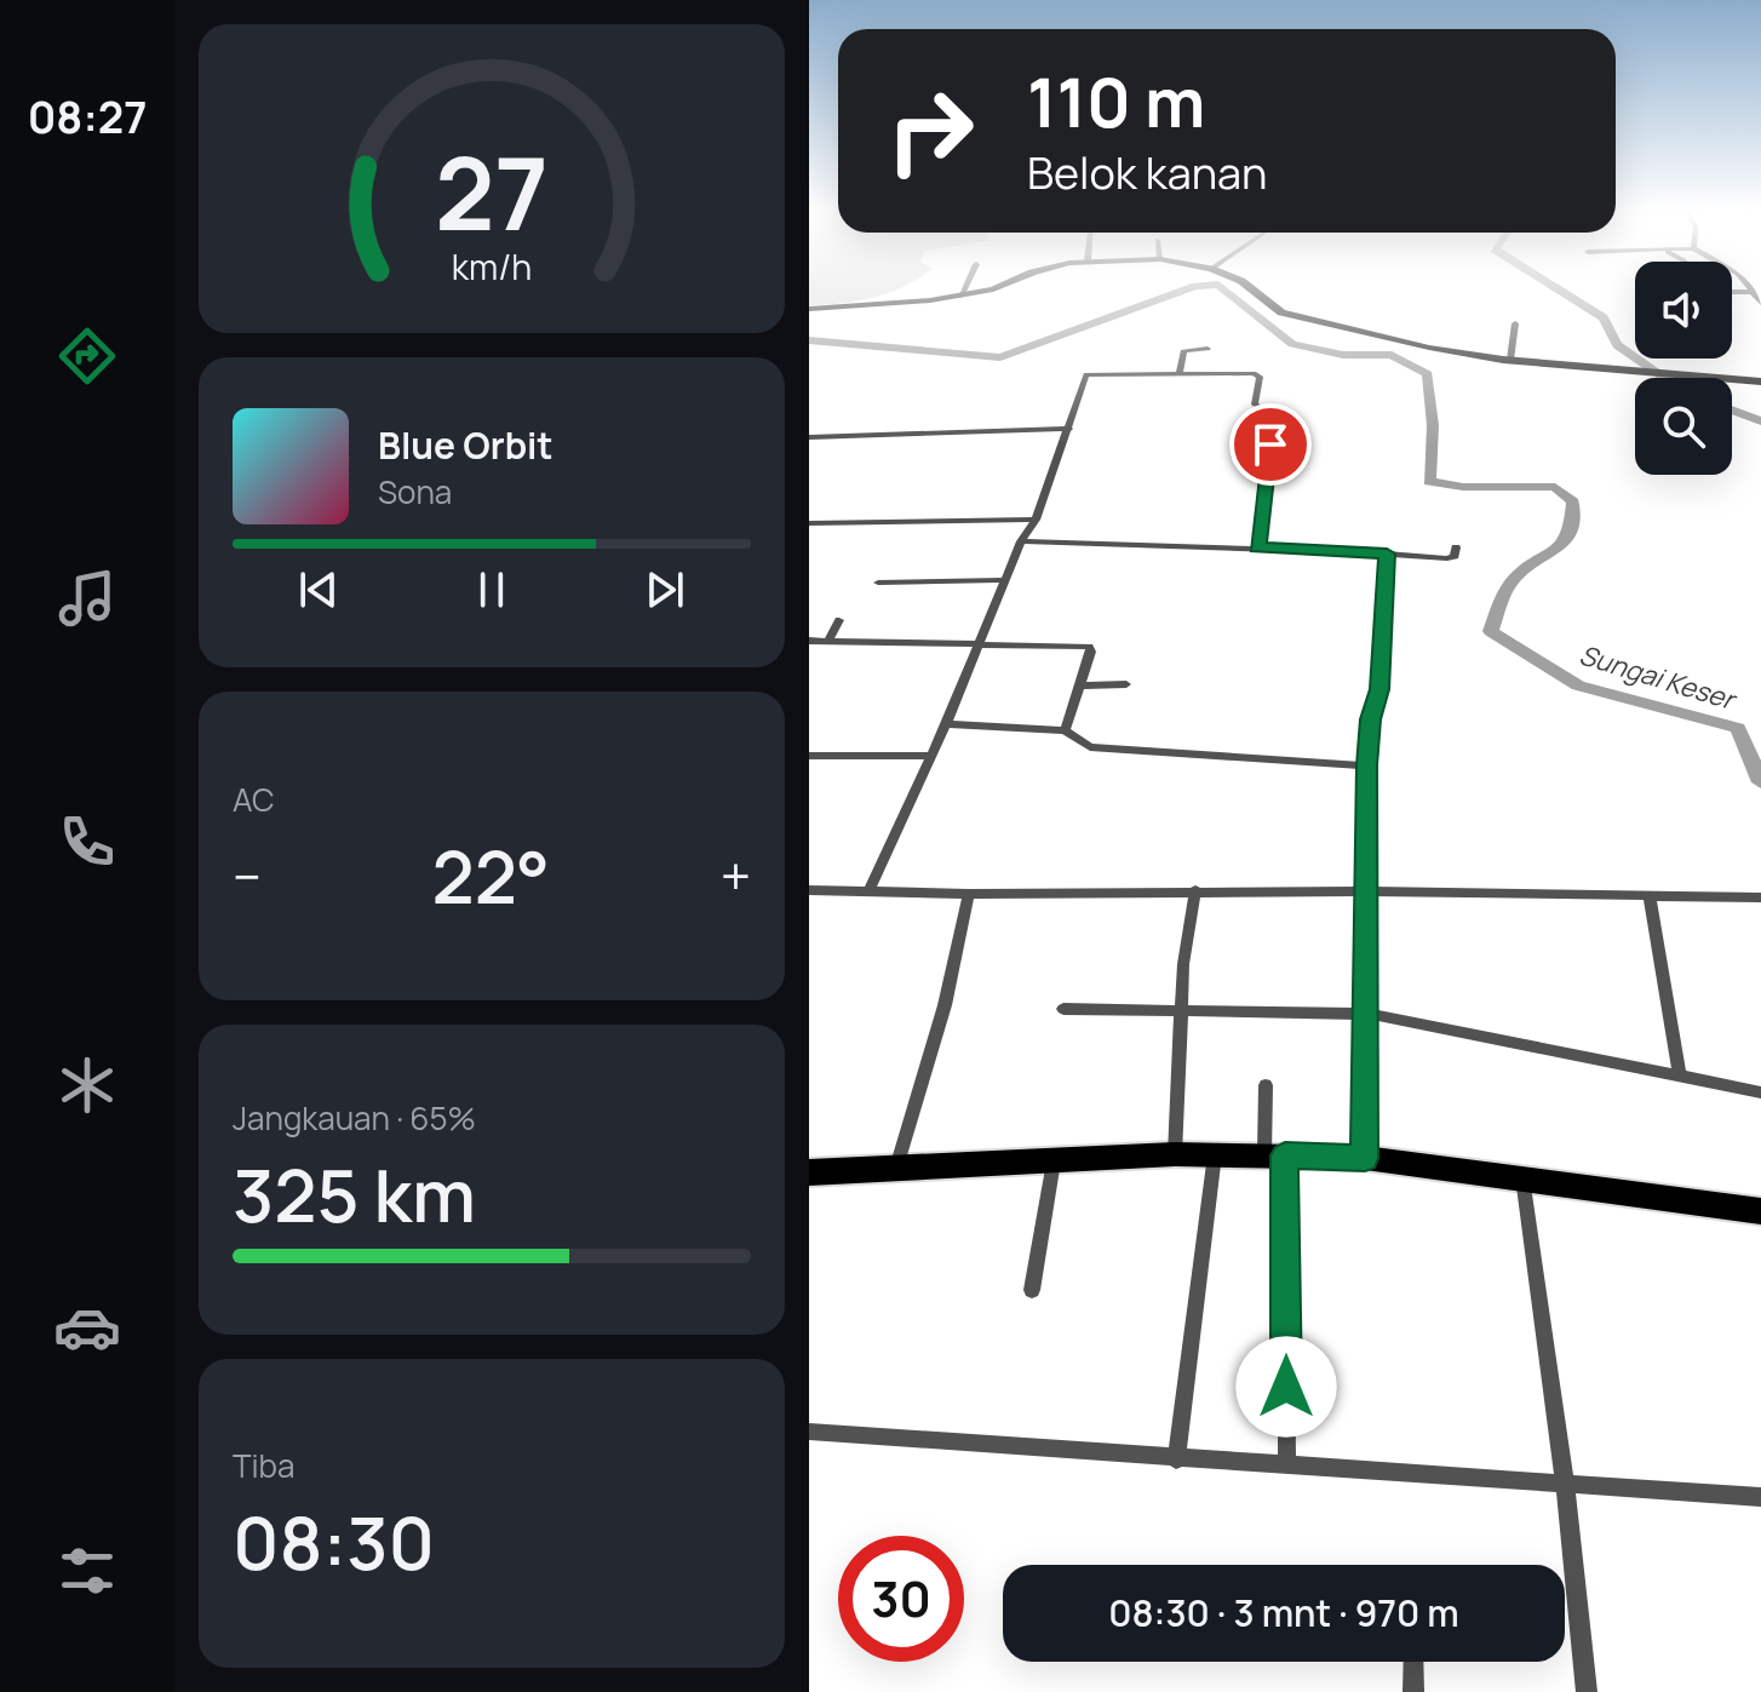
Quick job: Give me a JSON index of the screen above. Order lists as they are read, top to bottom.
{
  "water": ["Sungai Keser"],
  "page": {
    "tabs": "08:27",
    "turn": ["110 m", "Belok kanan"],
    "song": ["Blue Orbit", "Sona"],
    "tile": [
      "AC",
      ["Jangkauan · 65%", "325 km"],
      ["Tiba", "08:30"]
    ],
    "heat": ["−", "22°", "+"],
    "limit": "30",
    "trip": "08:30 · 3 mnt · 970 m",
    "gauge": ["27", "km/h"]
  }
}
